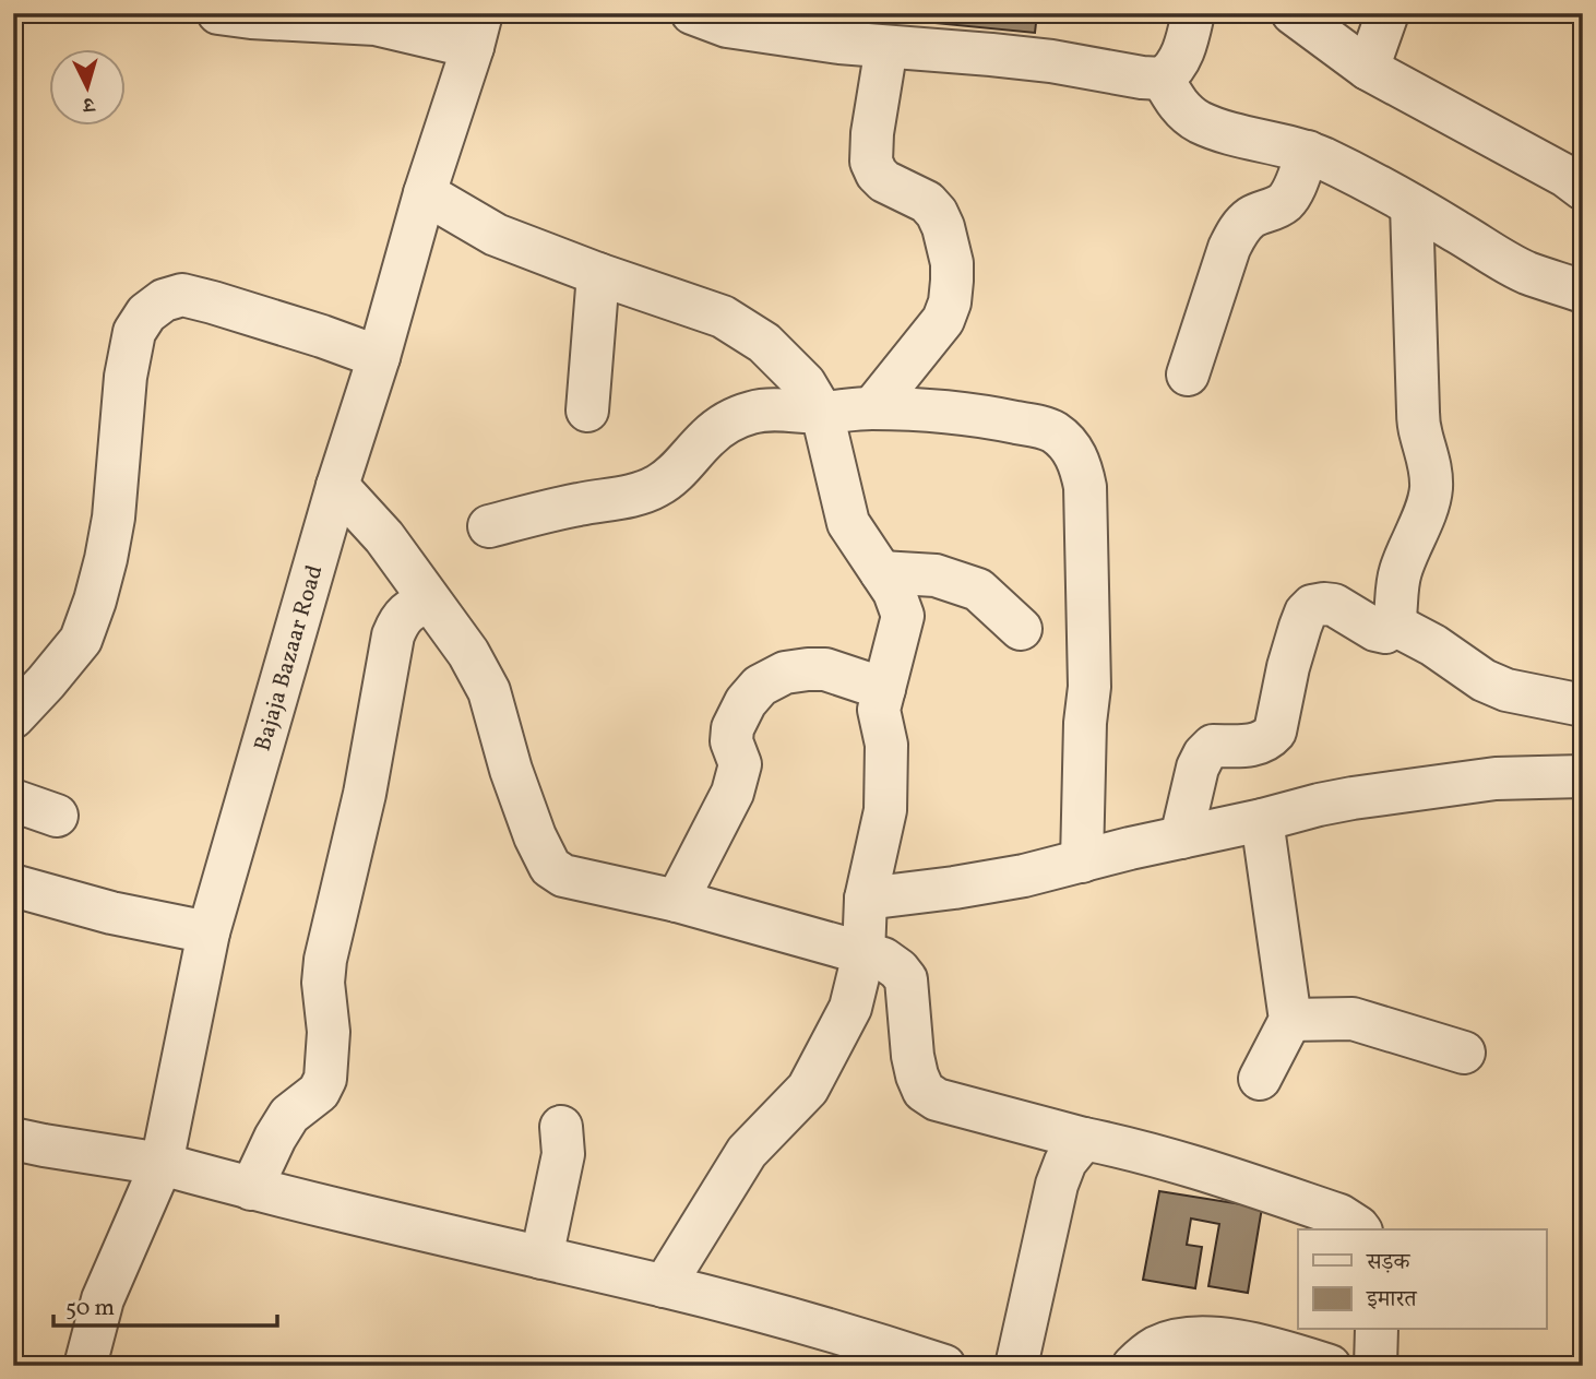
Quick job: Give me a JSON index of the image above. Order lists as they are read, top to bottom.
{
  "streets": {
    "street": ["Bajaja Bazaar Road"]
  },
  "legend": ["सड़क", "इमारत"],
  "scale_bar": "50 m",
  "north": "bottom"
}
